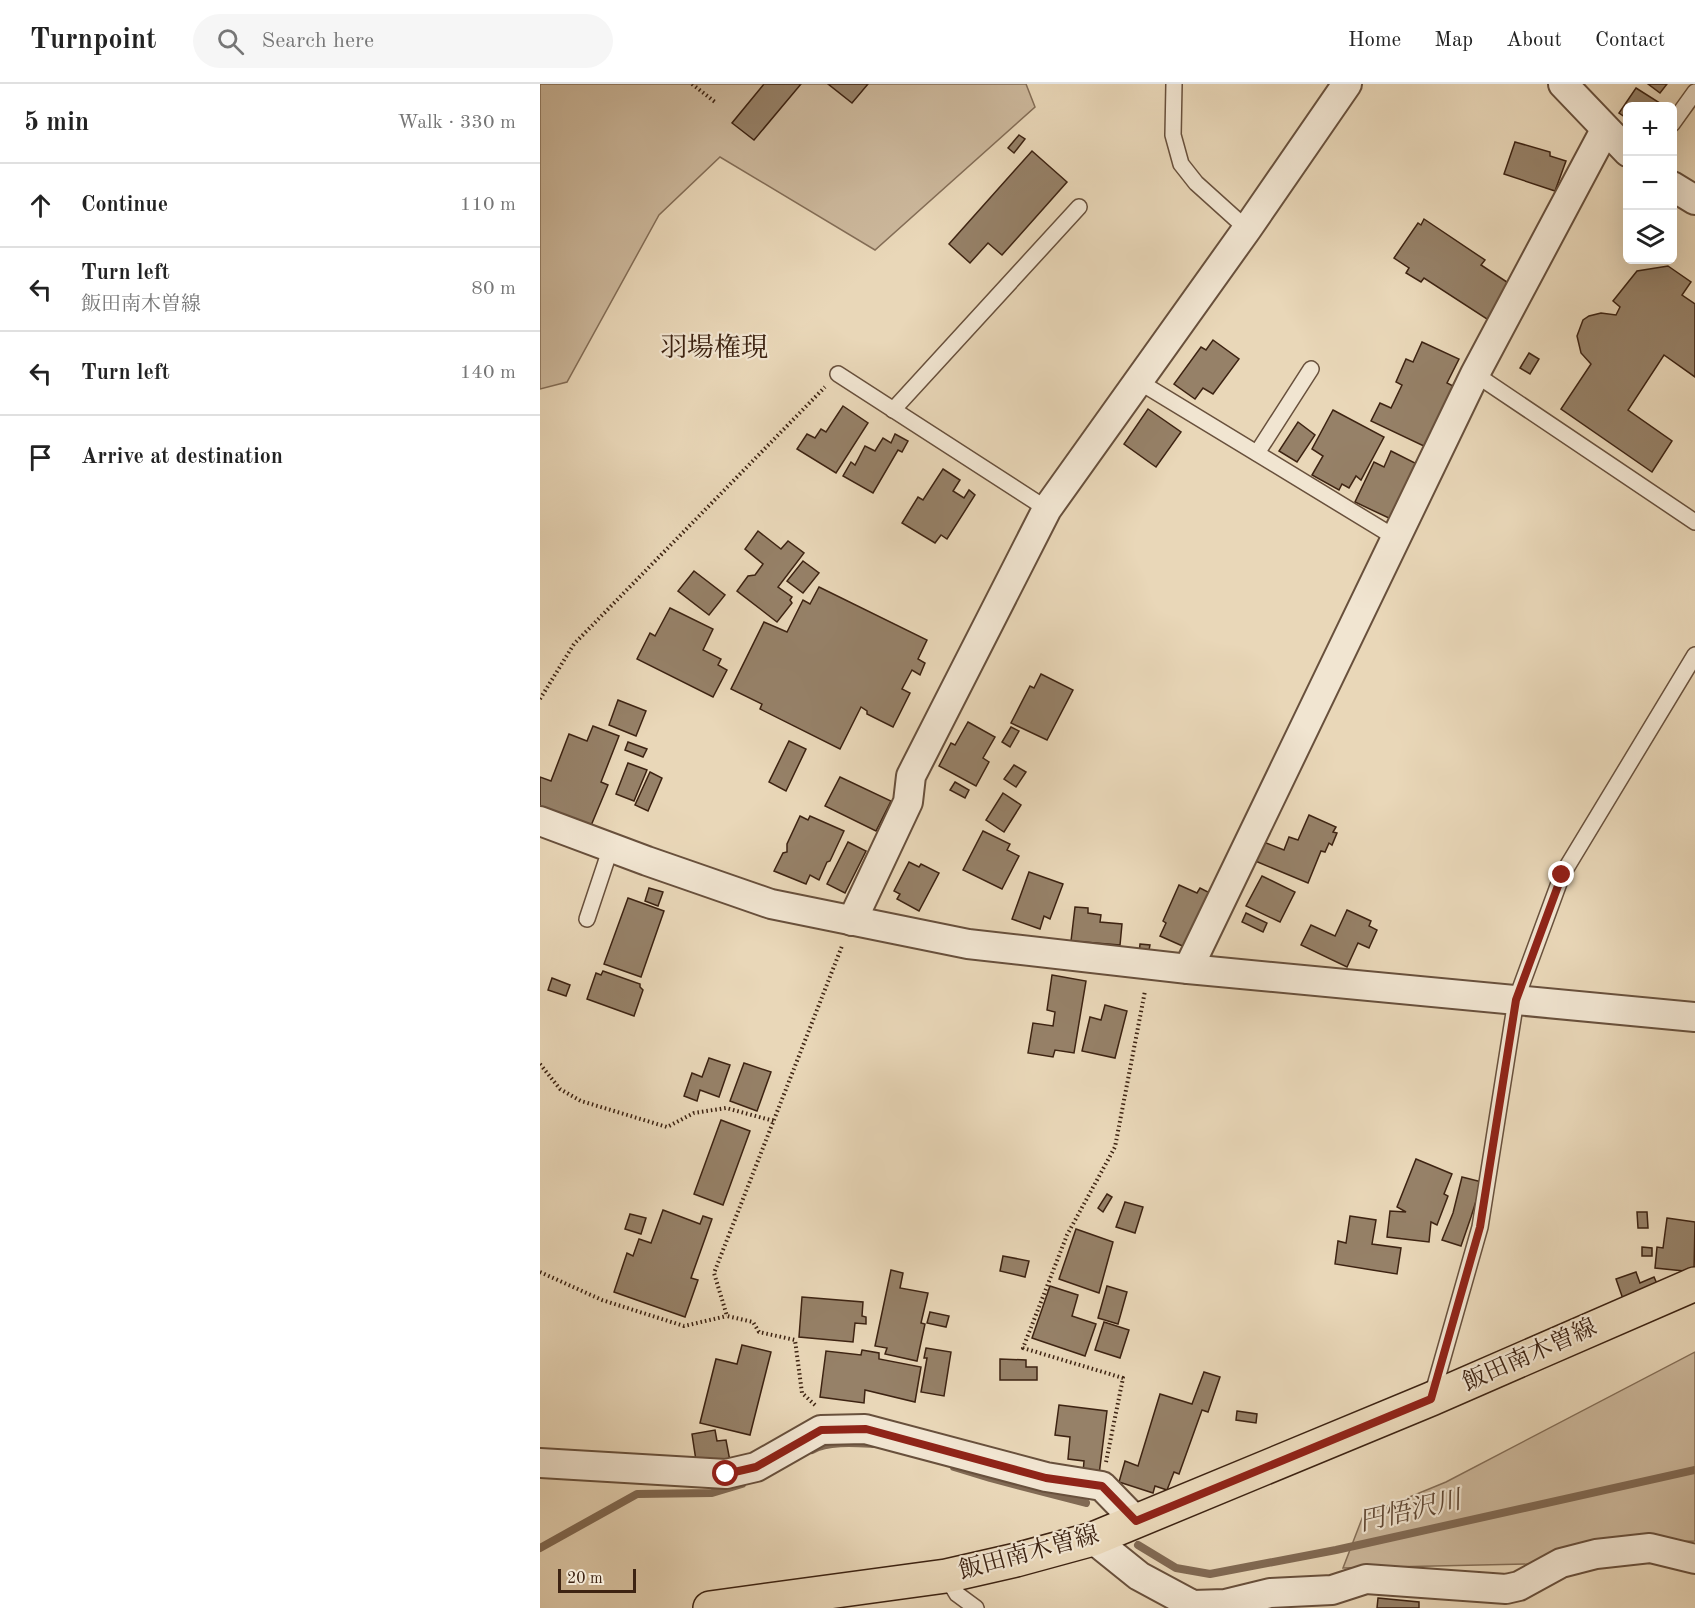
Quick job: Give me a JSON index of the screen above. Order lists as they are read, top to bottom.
{
  "streets": {
    "main road": ["飯田南木曽線"]
  },
  "districts": ["羽場権現"],
  "water": ["円悟沢川"],
  "scale_bar": "20 m",
  "page": {
    "header": "Turnpoint",
    "search": "Search here",
    "nav": [
      "Home",
      "Map",
      "About",
      "Contact"
    ],
    "heading": ["5 min", "Walk · 330 m"],
    "map_buttons": ["+", "−"],
    "list": [
      ["Continue", "110 m"],
      ["Turn left", "飯田南木曽線", "80 m"],
      ["Turn left", "140 m"],
      "Arrive at destination"
    ],
    "scale": "20 m"
  }
}
